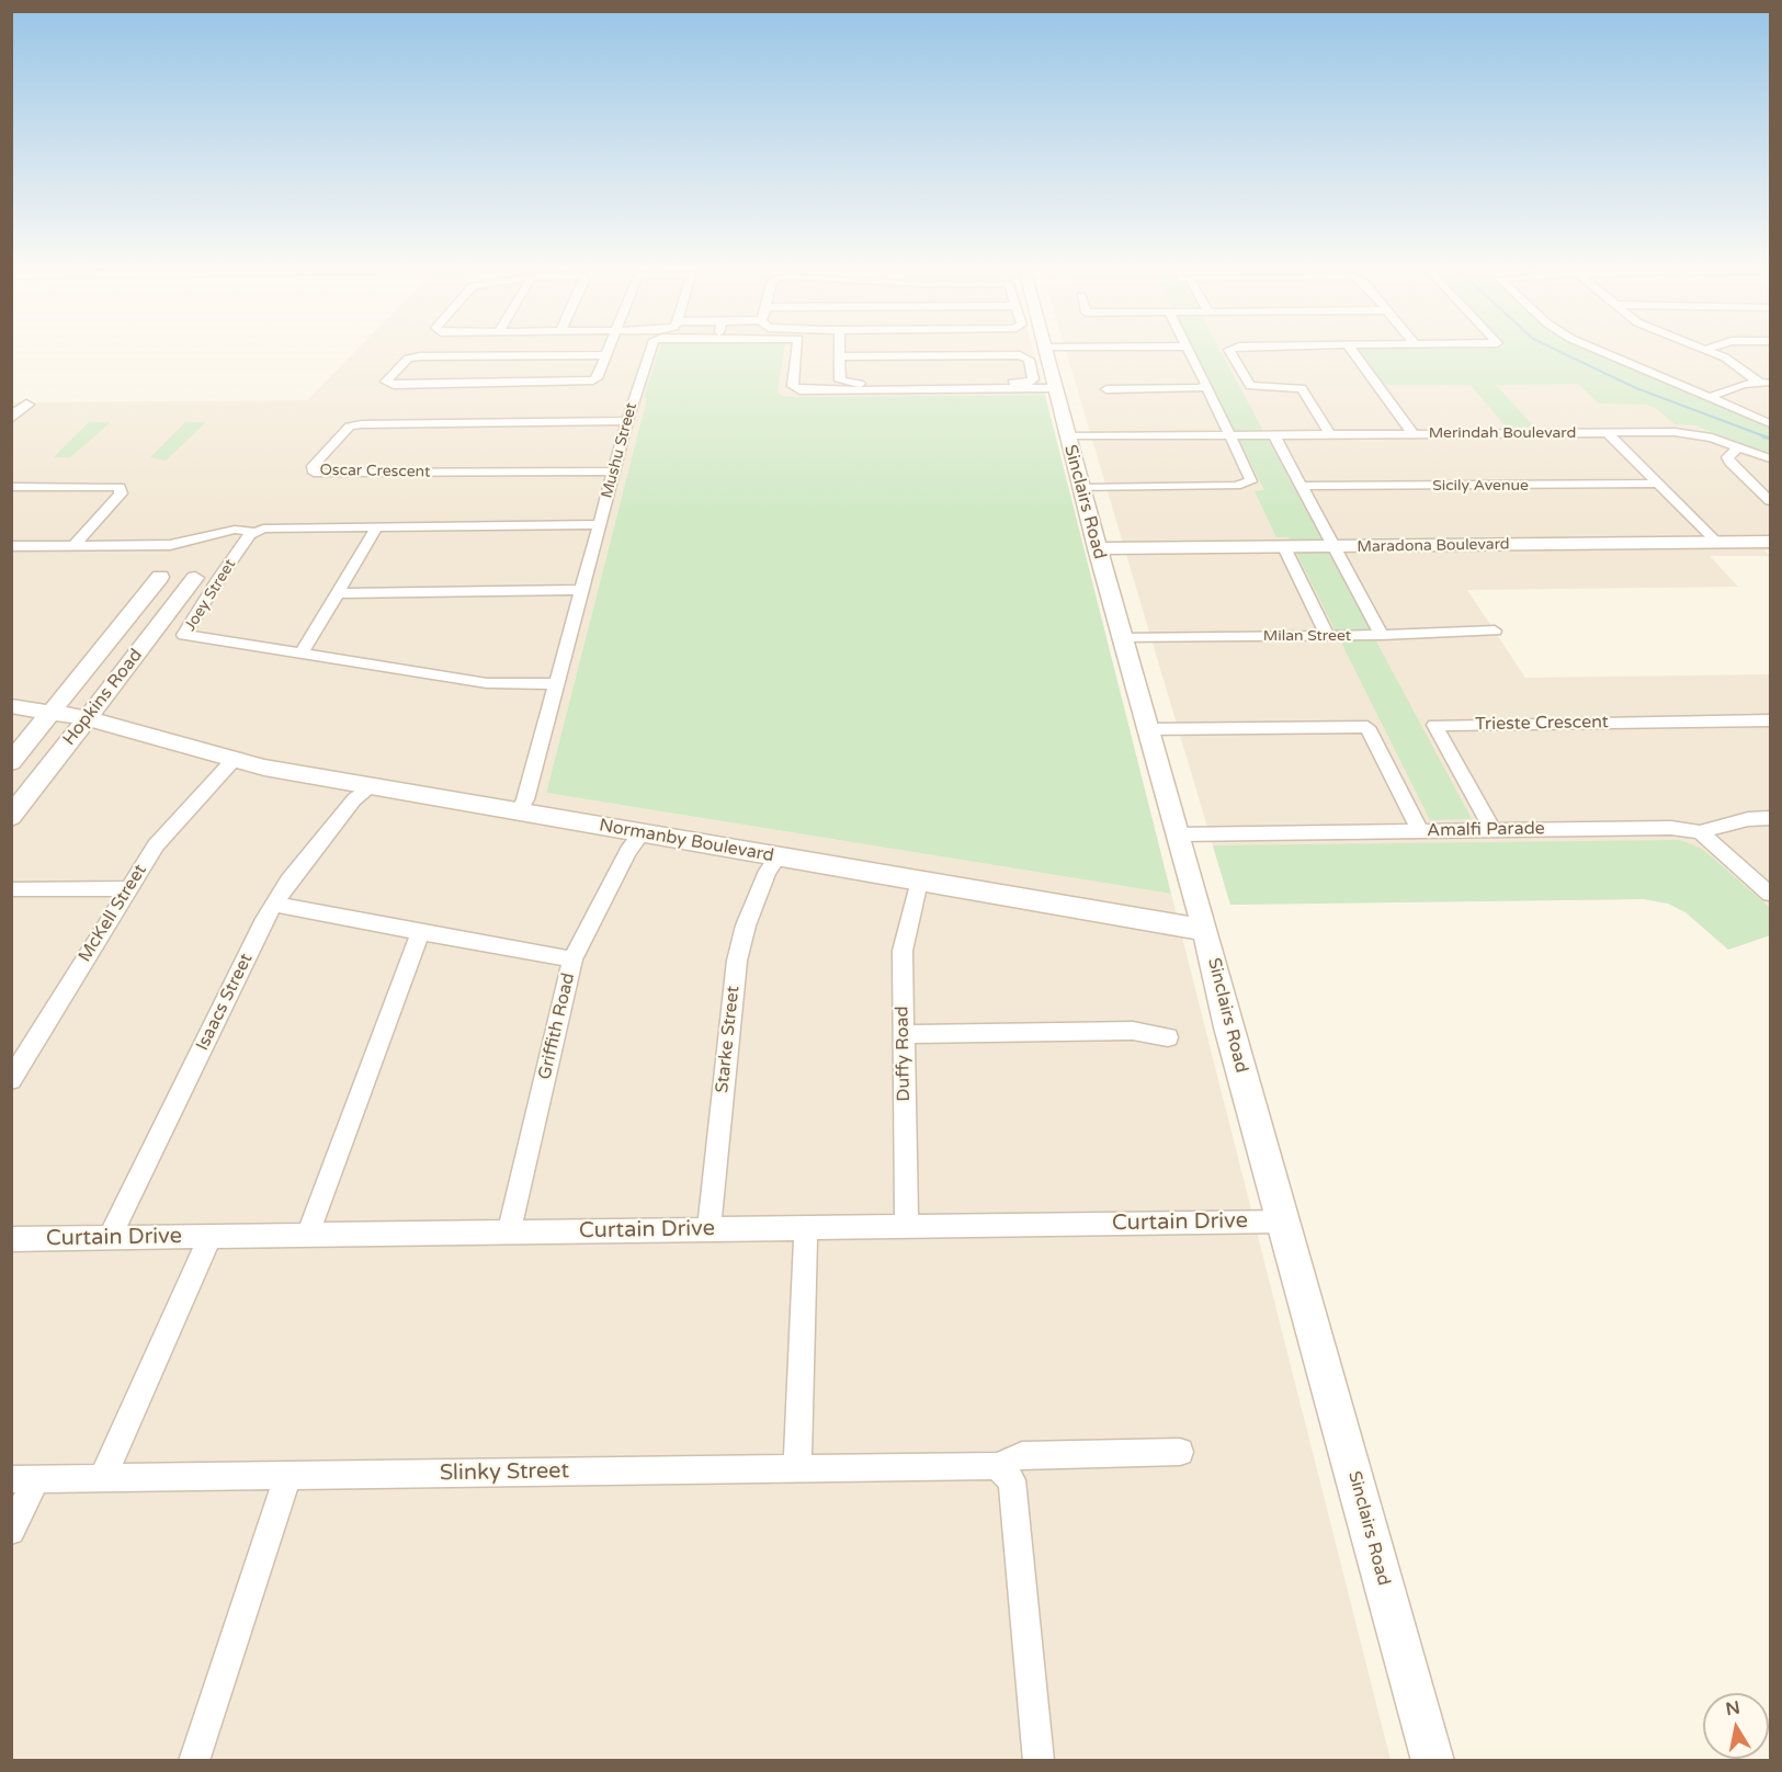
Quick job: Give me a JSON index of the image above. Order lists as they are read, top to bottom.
{
  "streets": {
    "street": [
      "Merindah Boulevard",
      "Mushu Street",
      "Oscar Crescent",
      "Sicily Avenue",
      "Sinclairs Road",
      "Maradona Boulevard",
      "Joey Street",
      "Milan Street",
      "Hopkins Road",
      "Trieste Crescent",
      "Amalfi Parade",
      "Normanby Boulevard",
      "McKell Street",
      "Isaacs Street",
      "Griffith Road",
      "Starke Street",
      "Duffy Road",
      "Curtain Drive",
      "Slinky Street"
    ]
  },
  "crossings": [
    ["Merindah Boulevard", "Sinclairs Road"],
    ["Mushu Street", "Oscar Crescent"],
    ["Mushu Street", "Sinclairs Road"],
    ["Mushu Street", "Joey Street"],
    ["Mushu Street", "Normanby Boulevard"],
    ["Sinclairs Road", "Maradona Boulevard"],
    ["Sinclairs Road", "Milan Street"],
    ["Sinclairs Road", "Amalfi Parade"],
    ["Sinclairs Road", "Normanby Boulevard"],
    ["Sinclairs Road", "Curtain Drive"],
    ["Hopkins Road", "Normanby Boulevard"],
    ["Trieste Crescent", "Amalfi Parade"],
    ["Normanby Boulevard", "McKell Street"],
    ["Normanby Boulevard", "Isaacs Street"],
    ["Normanby Boulevard", "Griffith Road"],
    ["Normanby Boulevard", "Starke Street"],
    ["Normanby Boulevard", "Duffy Road"],
    ["Isaacs Street", "Curtain Drive"],
    ["Griffith Road", "Curtain Drive"],
    ["Starke Street", "Curtain Drive"],
    ["Duffy Road", "Curtain Drive"]
  ],
  "north": "top"
}
